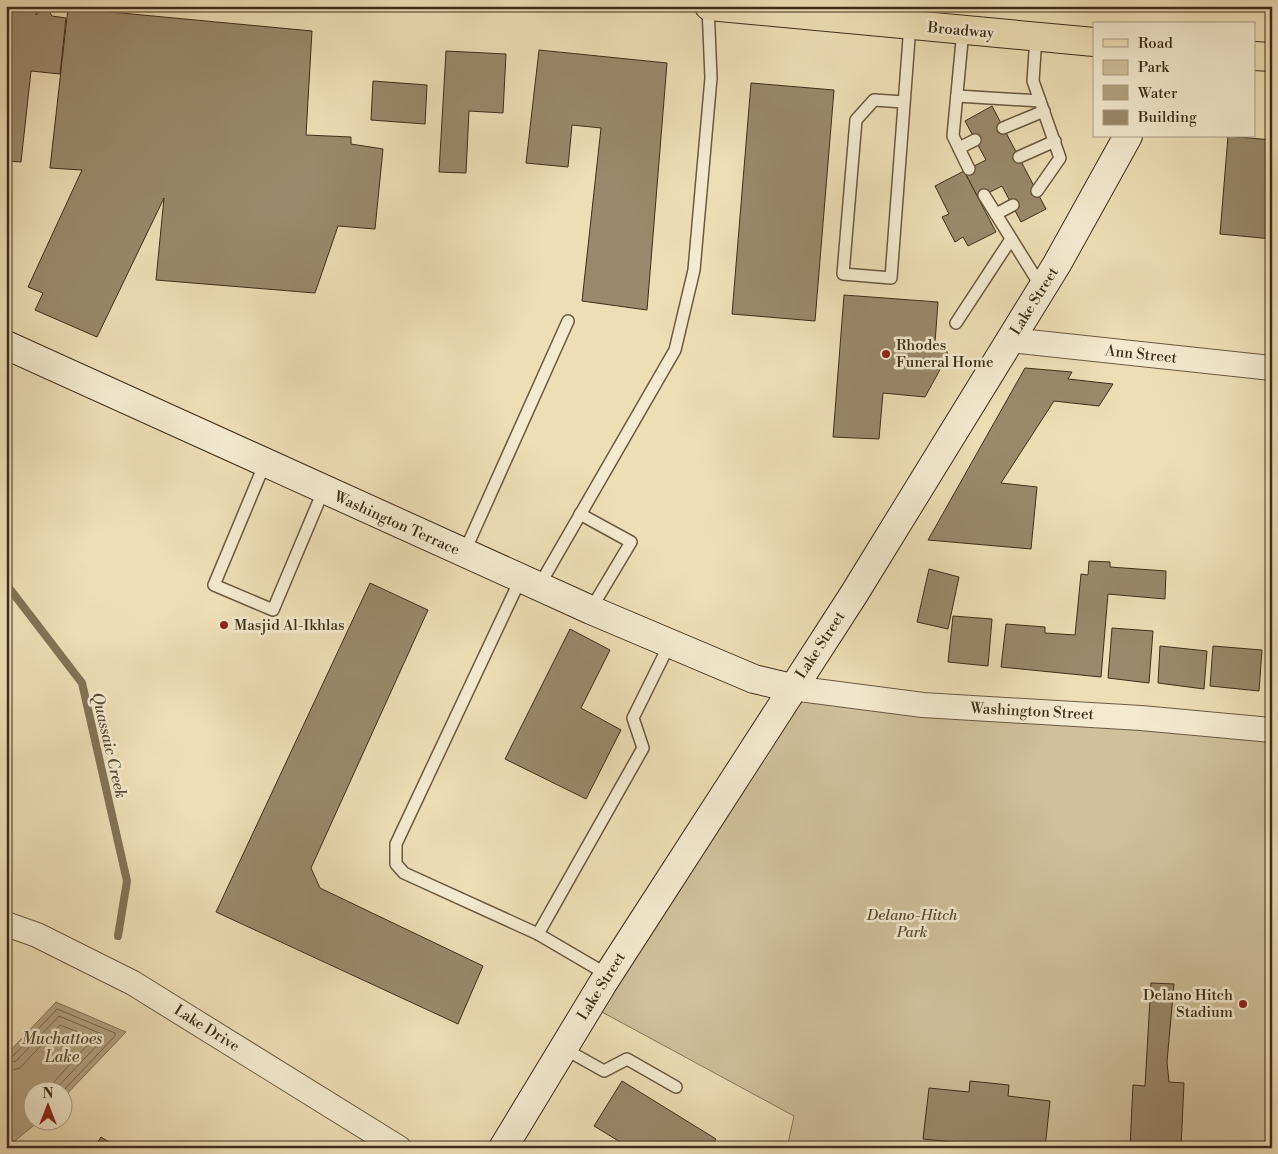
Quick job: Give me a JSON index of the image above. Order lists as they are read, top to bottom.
{
  "streets": {
    "main road": ["Broadway", "Lake Street", "Washington Terrace"],
    "street": ["Ann Street", "Washington Street", "Lake Drive"]
  },
  "crossings": [
    ["Lake Street", "Ann Street"],
    ["Lake Street", "Washington Terrace"],
    ["Lake Street", "Washington Street"],
    ["Washington Terrace", "Washington Street"]
  ],
  "water": ["Quassaic Creek", "Muchattoes Lake"],
  "parks": ["Delano-Hitch Park"],
  "places": ["Rhodes Funeral Home", "Masjid Al-Ikhlas", "Delano Hitch Stadium"],
  "legend": [
    "Road",
    "Park",
    "Water",
    "Building"
  ],
  "north": "top"
}
